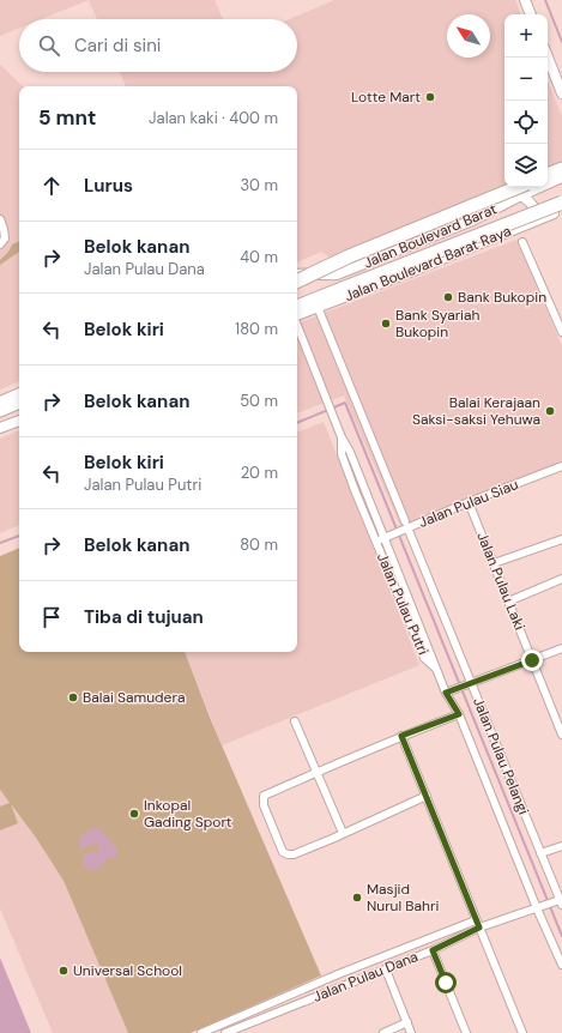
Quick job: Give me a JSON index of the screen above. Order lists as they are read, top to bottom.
{
  "streets": {
    "main road": ["Jalan Boulevard Barat", "Jalan Boulevard Barat Raya"],
    "street": [
      "Jalan Pulau Siau",
      "Jalan Pulau Laki",
      "Jalan Pulau Putri",
      "Jalan Pulau Pelangi",
      "Jalan Pulau Dana"
    ]
  },
  "crossings": [
    ["Jalan Boulevard Barat Raya", "Jalan Pulau Pelangi"],
    ["Jalan Pulau Siau", "Jalan Pulau Laki"],
    ["Jalan Pulau Siau", "Jalan Pulau Putri"],
    ["Jalan Pulau Siau", "Jalan Pulau Pelangi"],
    ["Jalan Pulau Putri", "Jalan Pulau Dana"],
    ["Jalan Pulau Pelangi", "Jalan Pulau Dana"]
  ],
  "places": [
    "Lotte Mart",
    "Bank Bukopin",
    "Bank Syariah Bukopin",
    "Balai Kerajaan Saksi-saksi Yehuwa",
    "Balai Samudera",
    "Inkopal Gading Sport",
    "Masjid Nurul Bahri",
    "Universal School"
  ],
  "north": "top left",
  "page": {
    "map_buttons": ["+", "−"],
    "search": "Cari di sini",
    "heading": ["5 mnt", "Jalan kaki · 400 m"],
    "list": [
      ["Lurus", "30 m"],
      ["Belok kanan", "Jalan Pulau Dana", "40 m"],
      ["Belok kiri", "180 m"],
      ["Belok kanan", "50 m"],
      ["Belok kiri", "Jalan Pulau Putri", "20 m"],
      ["Belok kanan", "80 m"],
      "Tiba di tujuan"
    ]
  }
}
